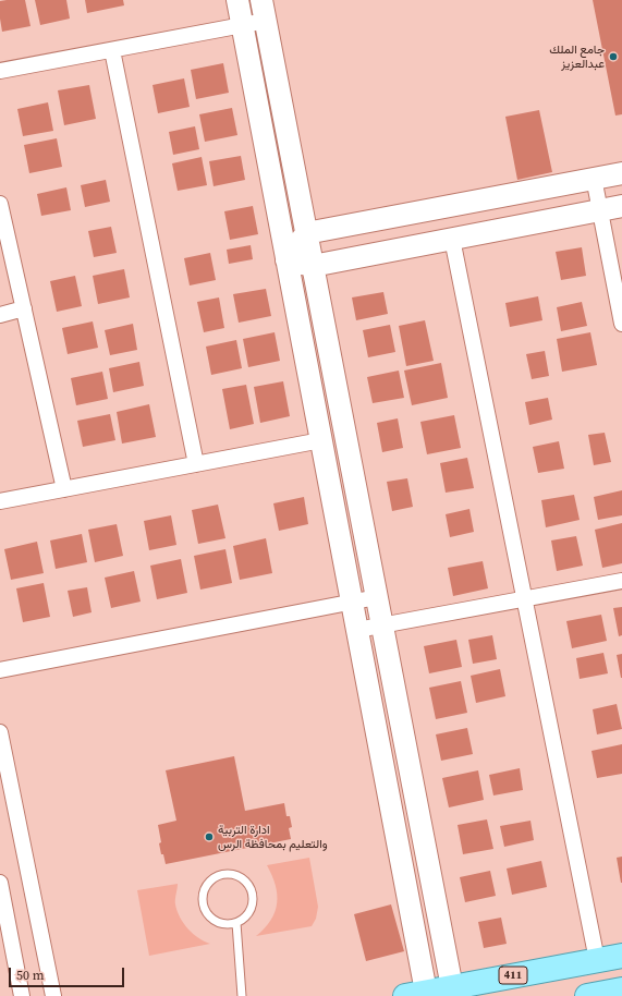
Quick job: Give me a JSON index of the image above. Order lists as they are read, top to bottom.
{
  "streets": {
    "main road": ["411"]
  },
  "places": ["جامع الملك عبدالعزيز", "ادارة التربية والتعليم بمحافظة الرس"],
  "scale_bar": "50 m"
}
